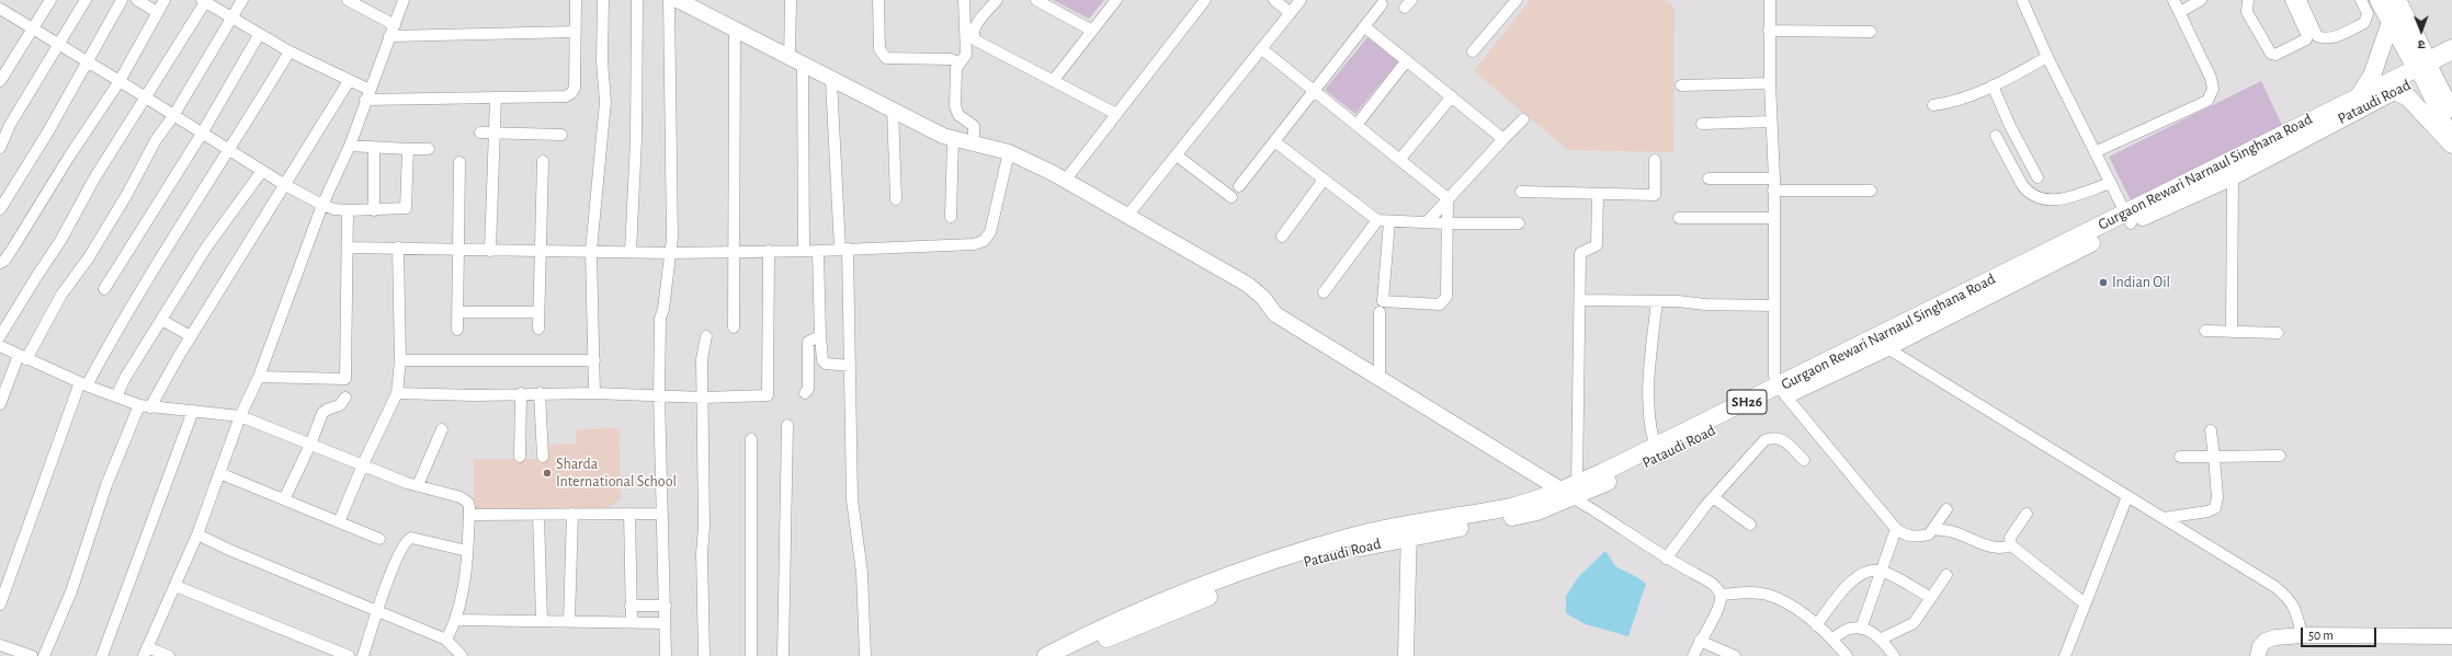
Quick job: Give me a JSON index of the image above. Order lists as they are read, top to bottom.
{
  "streets": {
    "highway": ["Gurgaon Rewari Narnaul Singhana Road"],
    "main road": ["Pataudi Road", "SH26"]
  },
  "crossings": [
    ["Pataudi Road", "Gurgaon Rewari Narnaul Singhana Road"]
  ],
  "places": ["Indian Oil", "Sharda International School"],
  "scale_bar": "50 m",
  "north": "bottom"
}
